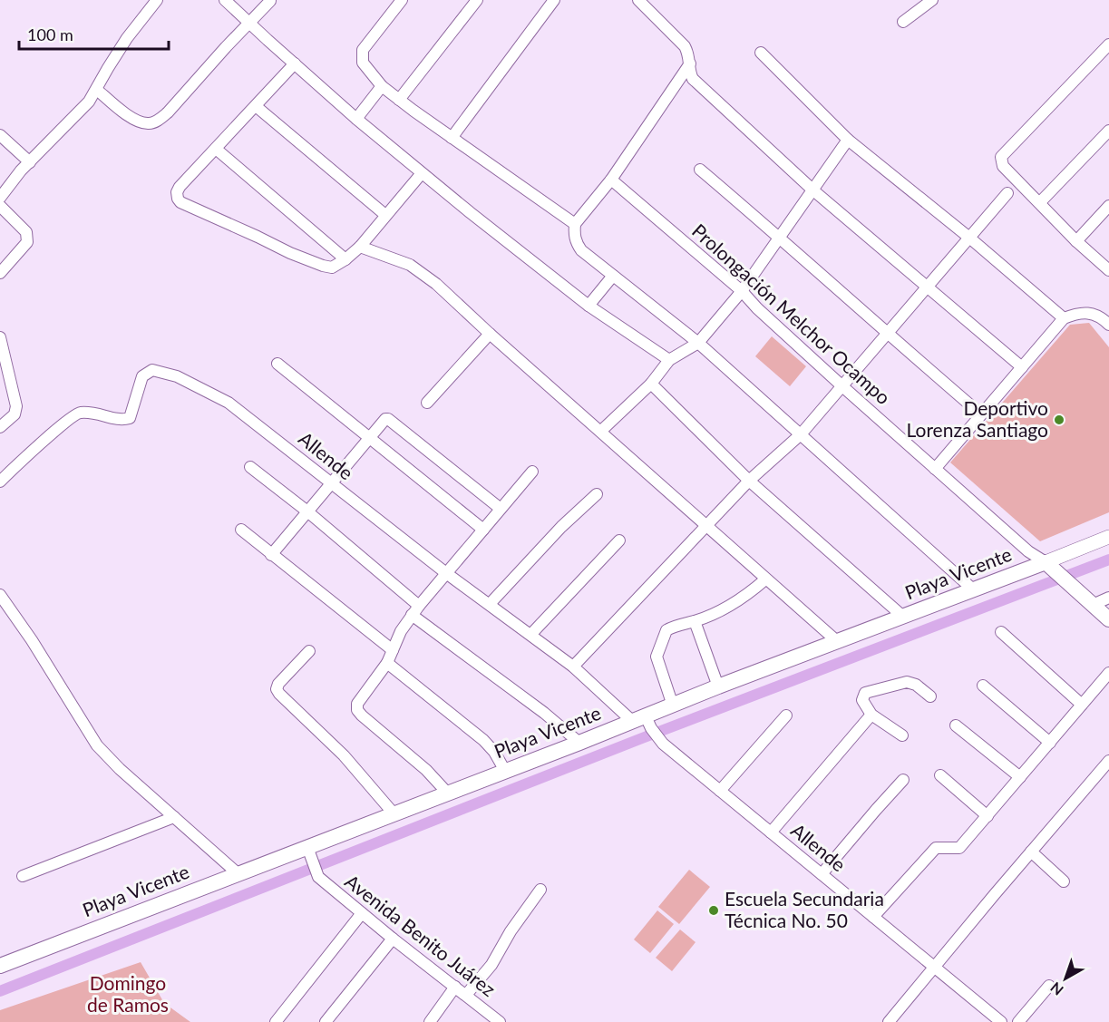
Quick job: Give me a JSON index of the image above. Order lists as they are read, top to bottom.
{
  "streets": {
    "main road": ["Playa Vicente"],
    "street": ["Prolongación Melchor Ocampo", "Allende", "Avenida Benito Juárez"]
  },
  "crossings": [
    ["Prolongación Melchor Ocampo", "Playa Vicente"],
    ["Allende", "Playa Vicente"],
    ["Playa Vicente", "Avenida Benito Juárez"]
  ],
  "parks": ["Domingo de Ramos"],
  "places": ["Deportivo Lorenza Santiago", "Escuela Secundaria Técnica No. 50"],
  "scale_bar": "100 m",
  "north": "bottom left"
}
